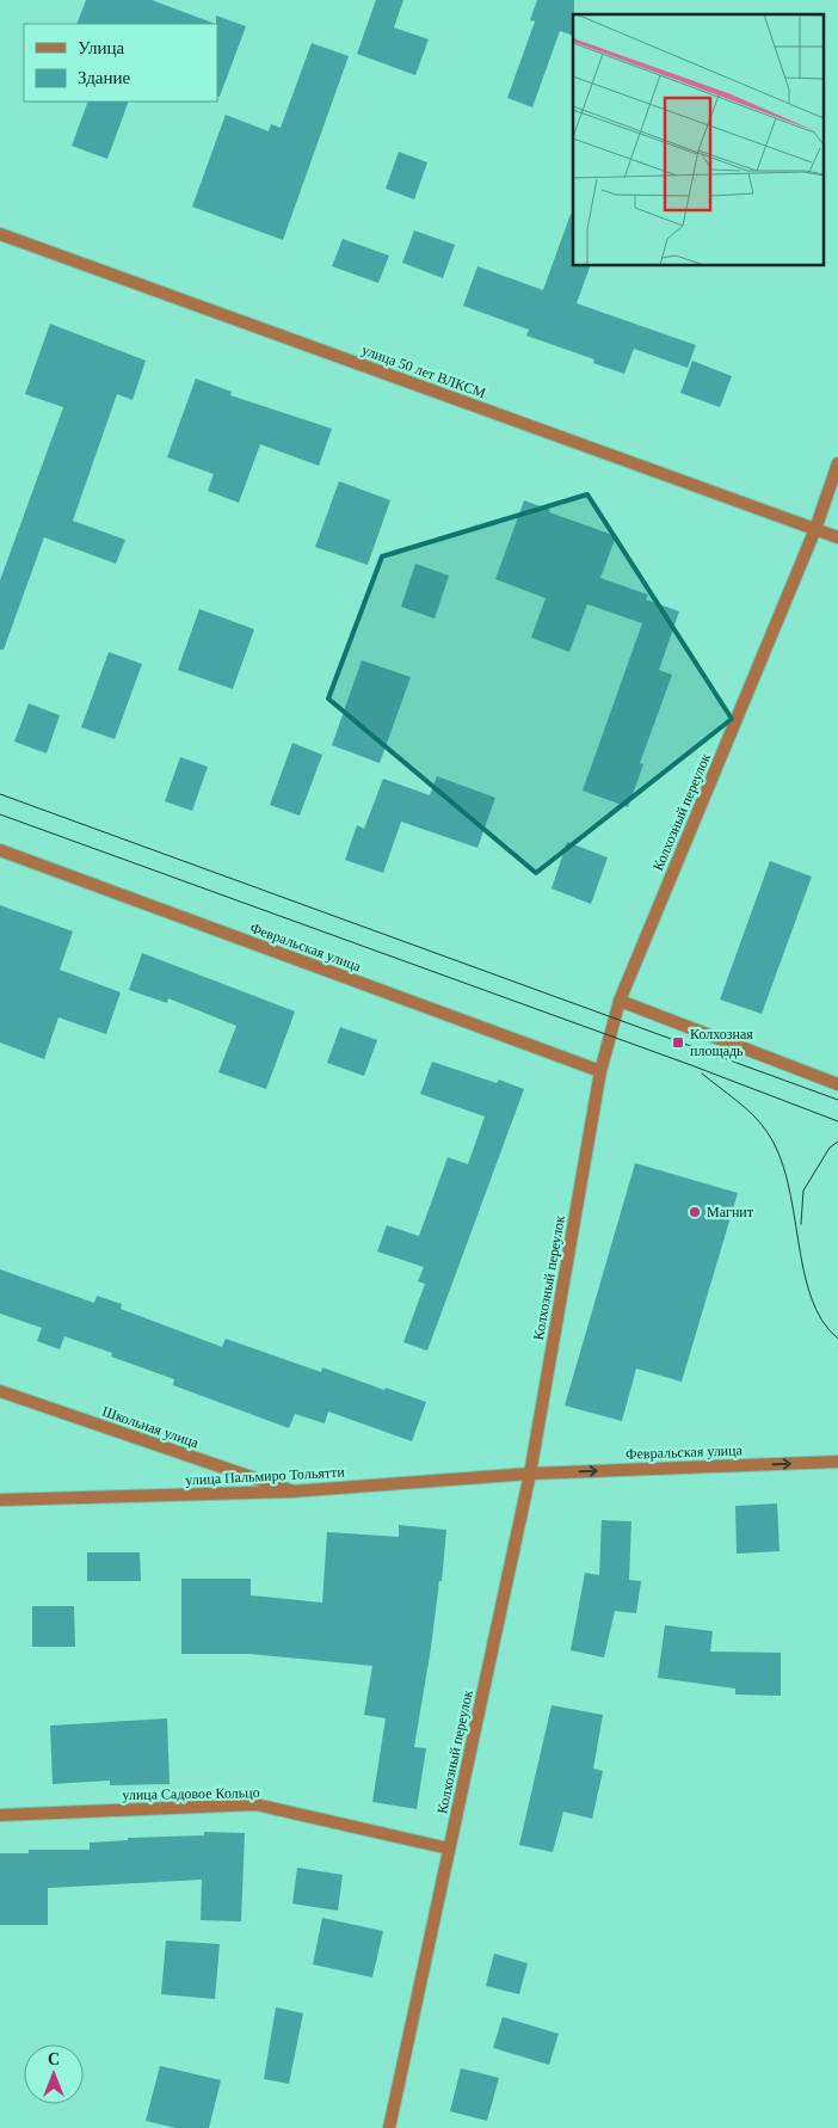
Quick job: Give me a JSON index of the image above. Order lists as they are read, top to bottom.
{
  "streets": {
    "street": [
      "улица 50 лет ВЛКСМ",
      "Колхозный переулок",
      "Февральская улица",
      "Школьная улица",
      "улица Пальмиро Тольятти",
      "улица Садовое Кольцо"
    ]
  },
  "crossings": [
    ["улица 50 лет ВЛКСМ", "Колхозный переулок"],
    ["Колхозный переулок", "Февральская улица"],
    ["Колхозный переулок", "улица Пальмиро Тольятти"],
    ["Колхозный переулок", "улица Садовое Кольцо"],
    ["Февральская улица", "улица Пальмиро Тольятти"],
    ["Школьная улица", "улица Пальмиро Тольятти"]
  ],
  "places": {
    "transit": ["Колхозная площадь"],
    "other": ["Магнит"]
  },
  "legend": ["Улица", "Здание"],
  "north": "top"
}
